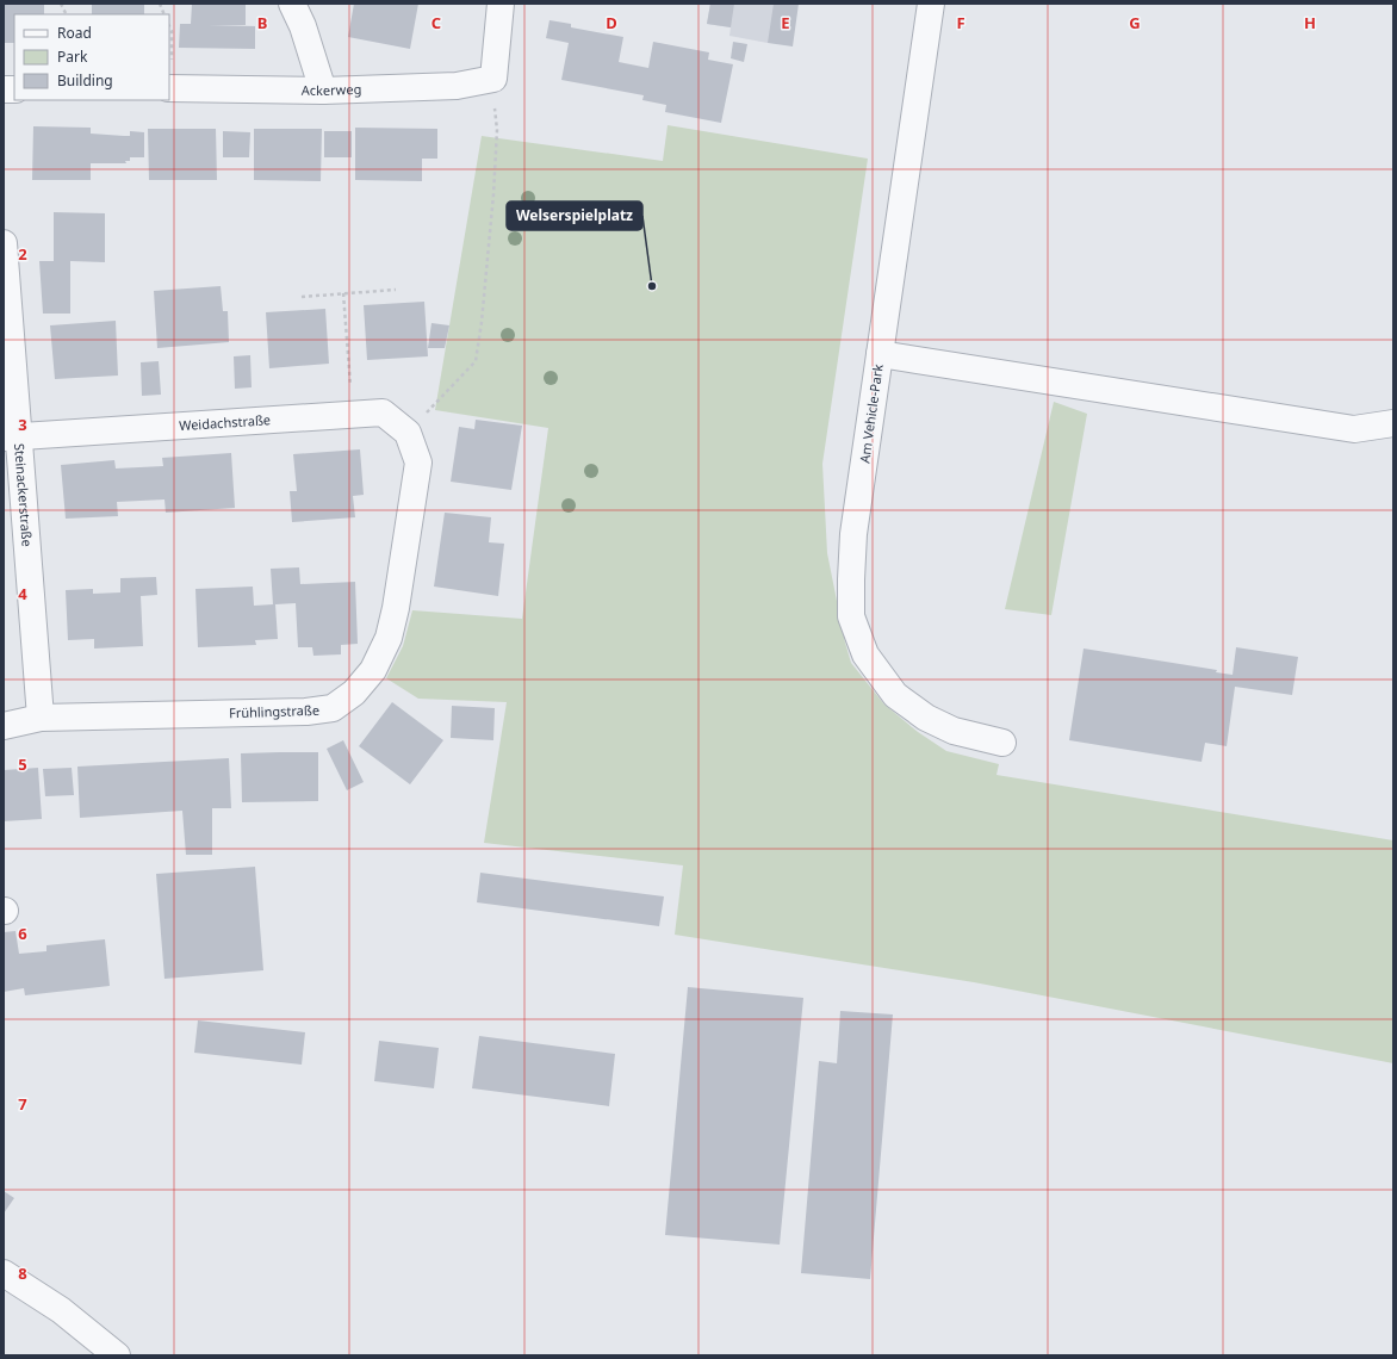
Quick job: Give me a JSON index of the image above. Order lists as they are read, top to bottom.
{
  "streets": {
    "street": [
      "Ackerweg",
      "Am Vehicle-Park",
      "Weidachstraße",
      "Steinackerstraße",
      "Frühlingstraße"
    ]
  },
  "crossings": [
    ["Weidachstraße", "Steinackerstraße"],
    ["Weidachstraße", "Frühlingstraße"],
    ["Steinackerstraße", "Frühlingstraße"]
  ],
  "places": ["Welserspielplatz"],
  "legend": ["Road", "Park", "Building"],
  "grid": {
    "columns": [
      "B",
      "C",
      "D",
      "E",
      "F",
      "G",
      "H"
    ],
    "rows": [
      "2",
      "3",
      "4",
      "5",
      "6",
      "7",
      "8"
    ]
  }
}
